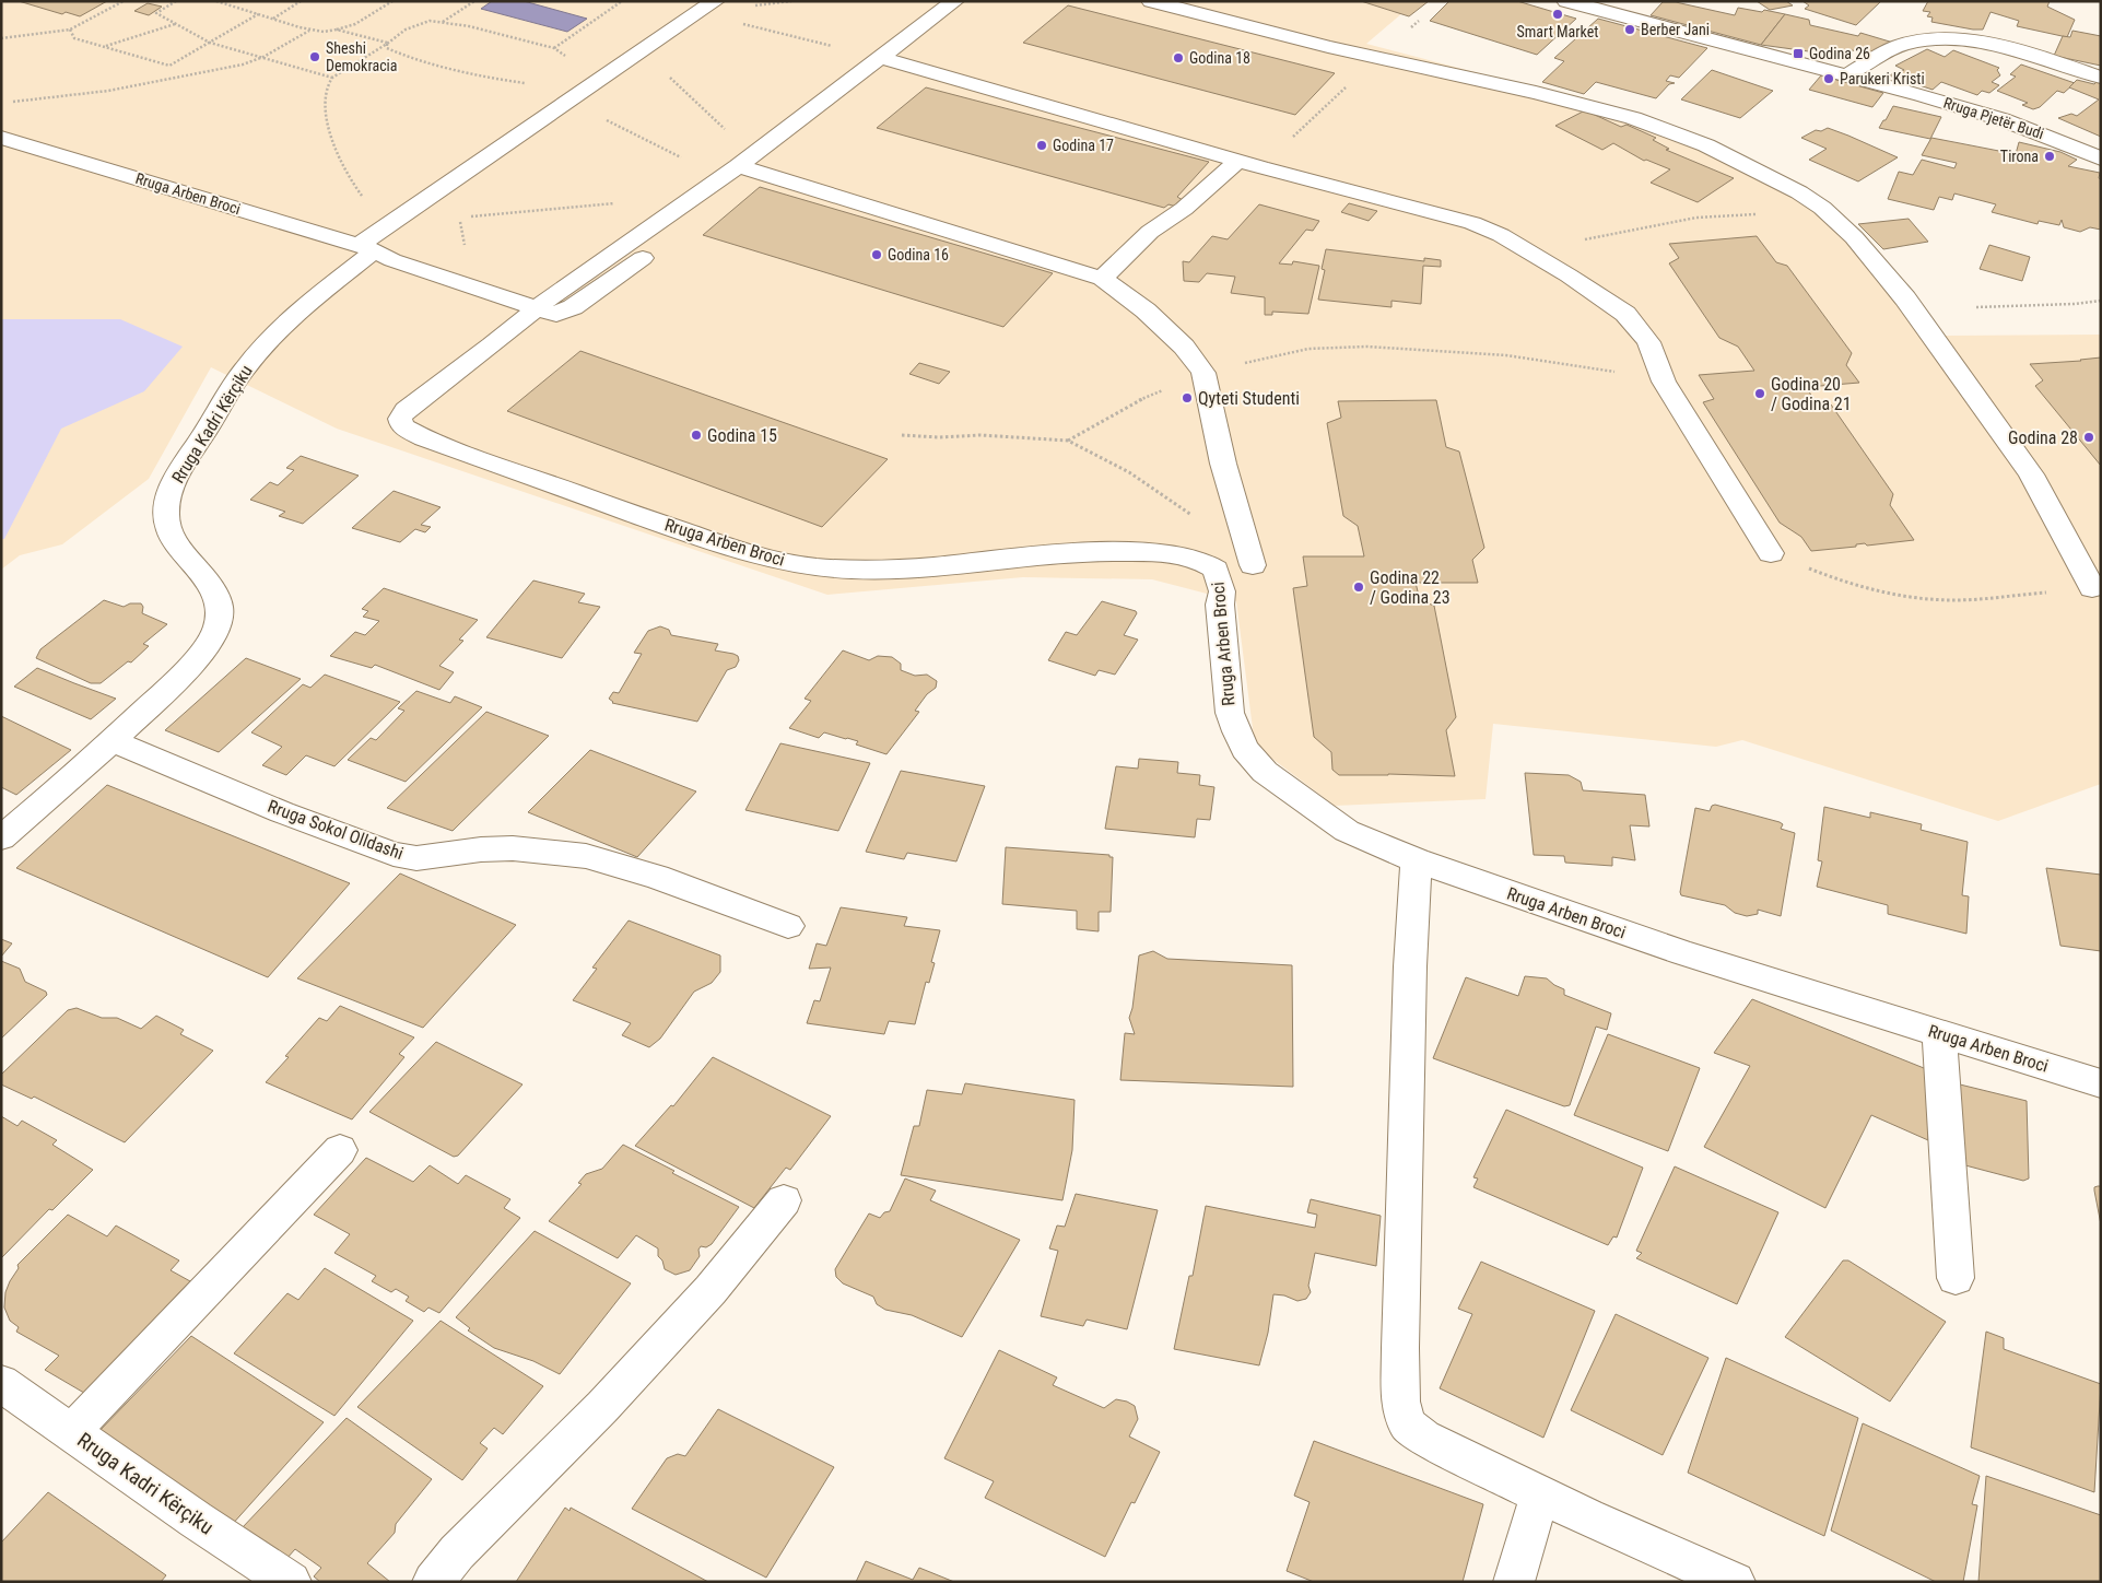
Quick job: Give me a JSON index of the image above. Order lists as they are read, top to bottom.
{
  "streets": {
    "street": [
      "Rruga Pjetër Budi",
      "Rruga Arben Broci",
      "Rruga Kadri Kërçiku",
      "Rruga Sokol Olldashi"
    ]
  },
  "crossings": [
    ["Rruga Arben Broci", "Rruga Kadri Kërçiku"],
    ["Rruga Kadri Kërçiku", "Rruga Sokol Olldashi"]
  ],
  "places": {
    "other": [
      "Smart Market",
      "Berber Jani",
      "Sheshi Demokracia",
      "Godina 18",
      "Parukeri Kristi",
      "Godina 17",
      "Tirona",
      "Godina 16",
      "Godina 20 / Godina 21",
      "Qyteti Studenti",
      "Godina 15",
      "Godina 28",
      "Godina 22 / Godina 23"
    ],
    "transit": ["Godina 26"]
  }
}
